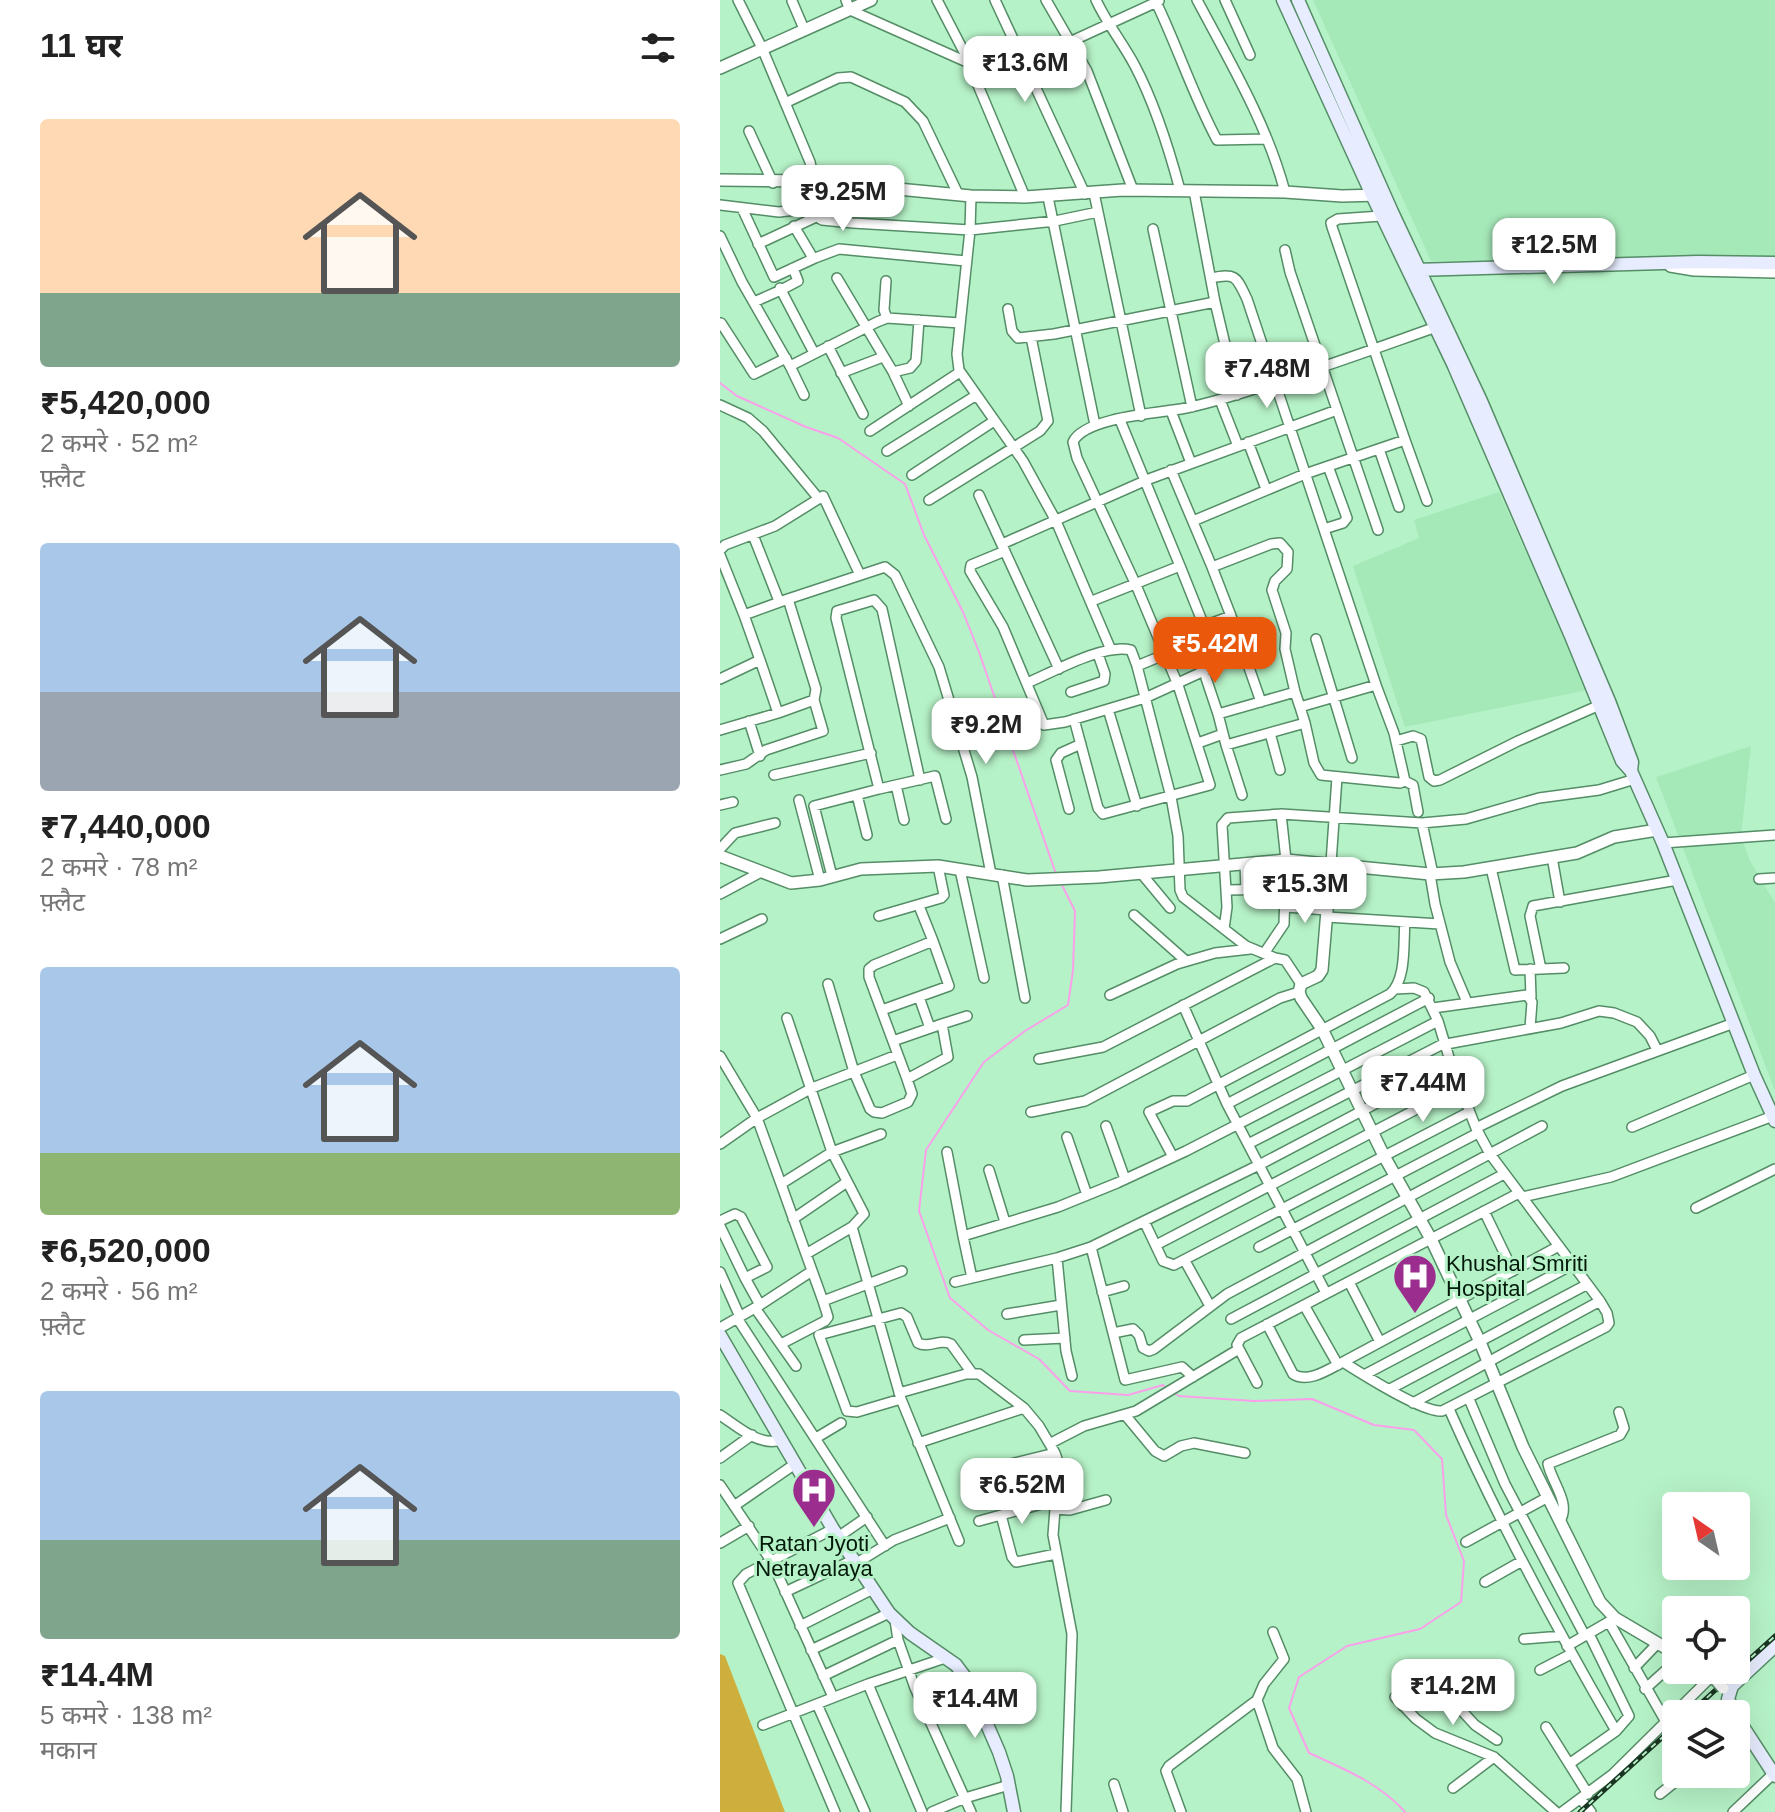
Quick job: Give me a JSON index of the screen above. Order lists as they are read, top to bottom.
{
  "places": {
    "hospital": ["Khushal Smriti Hospital", "Ratan Jyoti Netrayalaya"]
  },
  "north": "top left",
  "page": {
    "heading": "11 घर",
    "price": [
      "₹13.6M",
      "₹9.25M",
      "₹12.5M",
      "₹7.48M",
      "₹5.42M",
      "₹9.2M",
      "₹15.3M",
      "₹7.44M",
      "₹6.52M",
      "₹14.2M",
      "₹14.4M"
    ],
    "list": [
      {
        "name": "₹5,420,000",
        "note": "2 कमरे · 52 m² · फ़्लैट"
      },
      {
        "name": "₹7,440,000",
        "note": "2 कमरे · 78 m² · फ़्लैट"
      },
      {
        "name": "₹6,520,000",
        "note": "2 कमरे · 56 m² · फ़्लैट"
      },
      {
        "name": "₹14.4M",
        "note": "5 कमरे · 138 m² · मकान"
      }
    ]
  }
}
